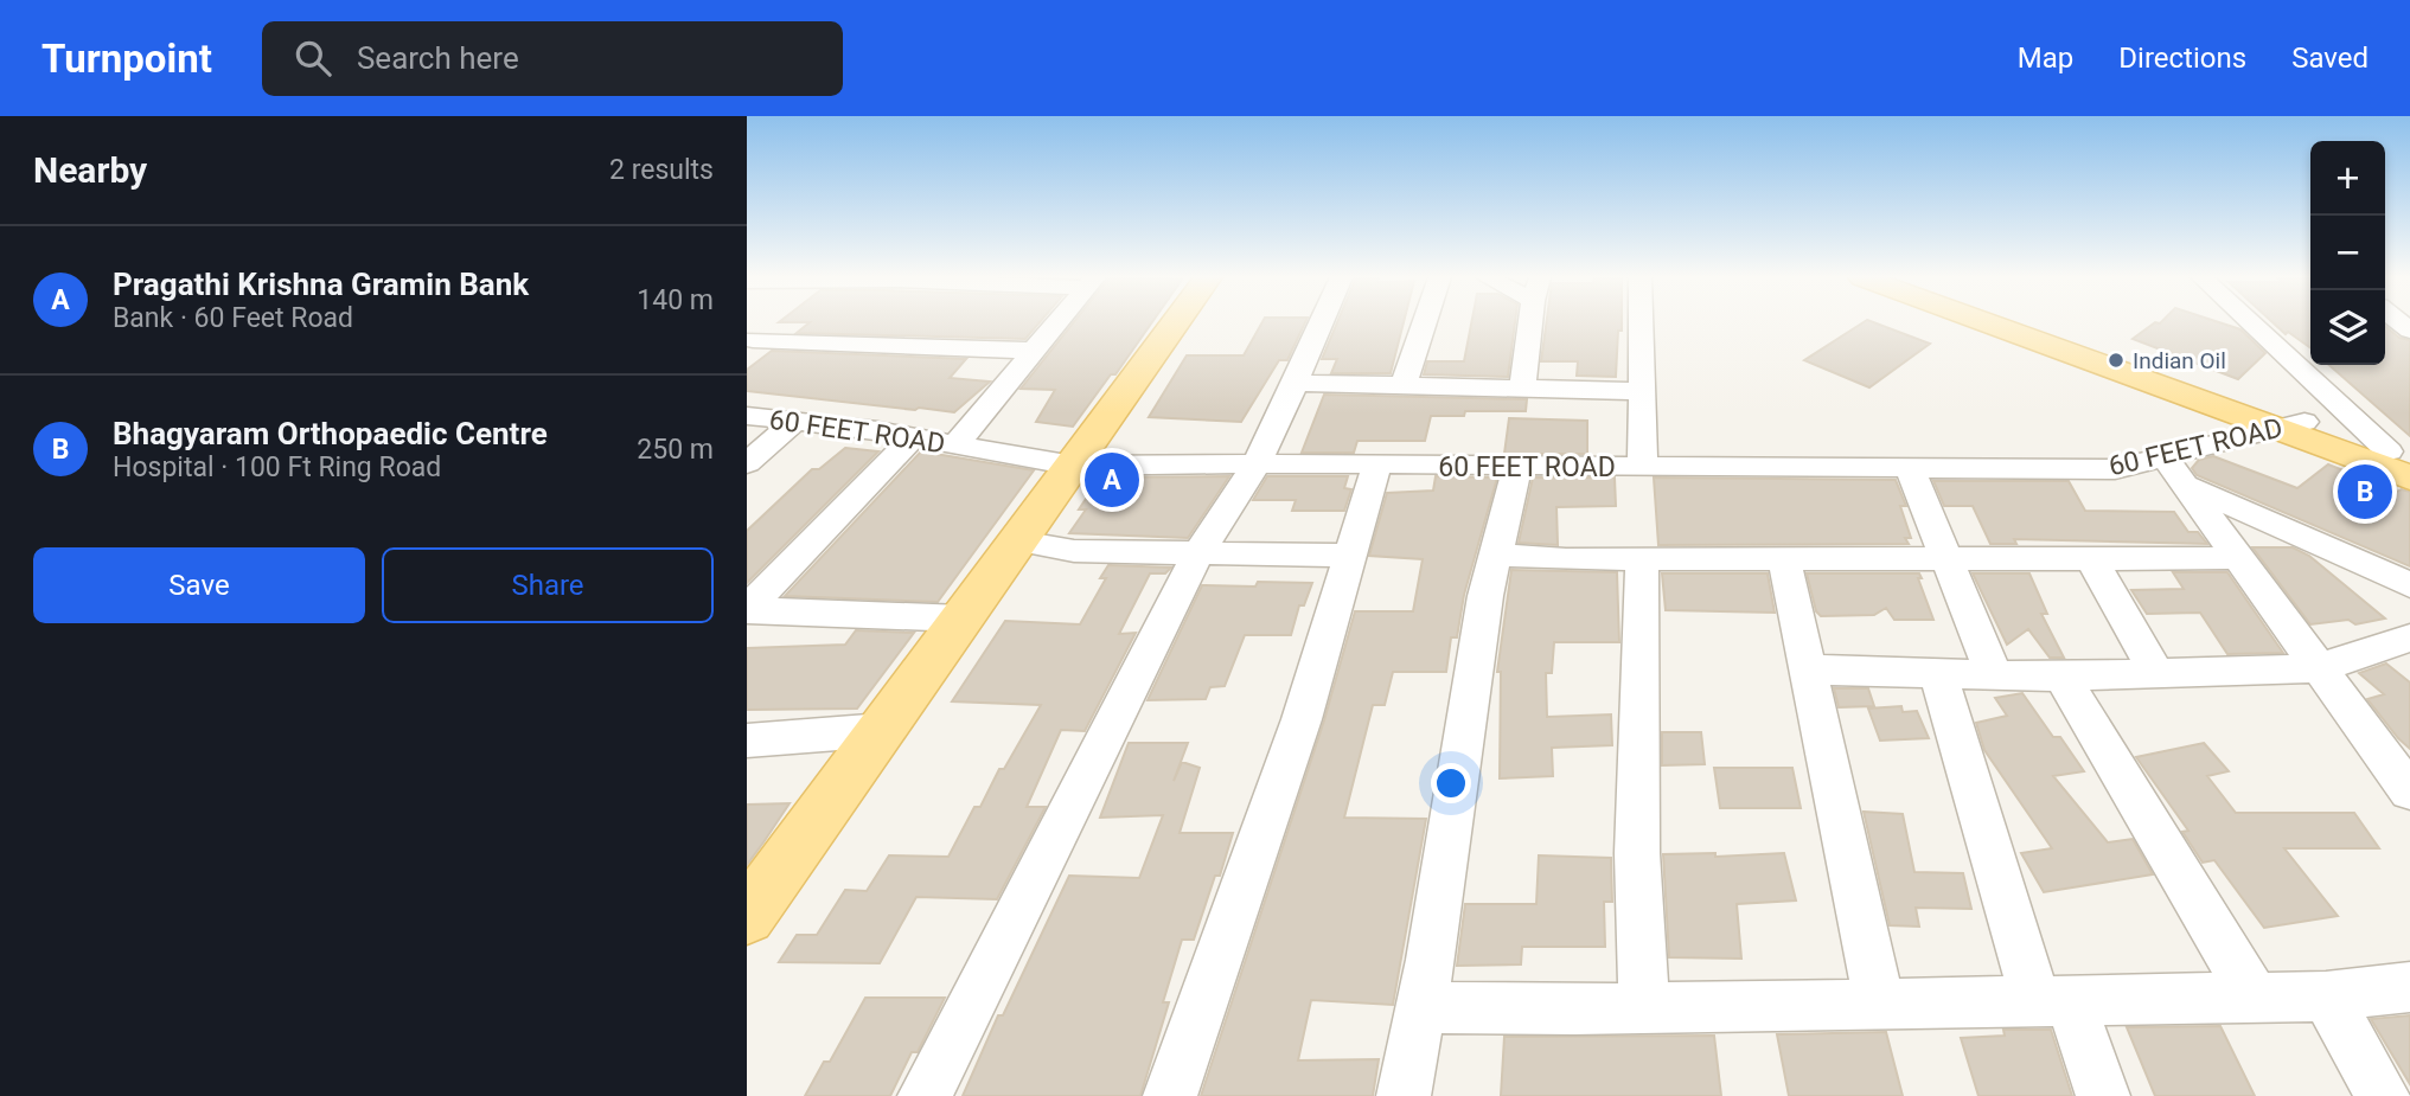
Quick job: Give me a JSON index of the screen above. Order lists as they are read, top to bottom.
{
  "streets": {
    "street": ["60 FEET ROAD"]
  },
  "places": ["Indian Oil"],
  "page": {
    "header": "Turnpoint",
    "search": "Search here",
    "nav": ["Map", "Directions", "Saved"],
    "heading": ["Nearby", "2 results"],
    "map_buttons": ["+", "−"],
    "list": [
      {
        "mark": "A",
        "name": "Pragathi Krishna Gramin Bank",
        "note": "Bank · 60 Feet Road",
        "value": "140 m"
      },
      {
        "mark": "B",
        "name": "Bhagyaram Orthopaedic Centre",
        "note": "Hospital · 100 Ft Ring Road",
        "value": "250 m"
      }
    ],
    "pins": ["A", "B"],
    "buttons": ["Save", "Share"]
  }
}
